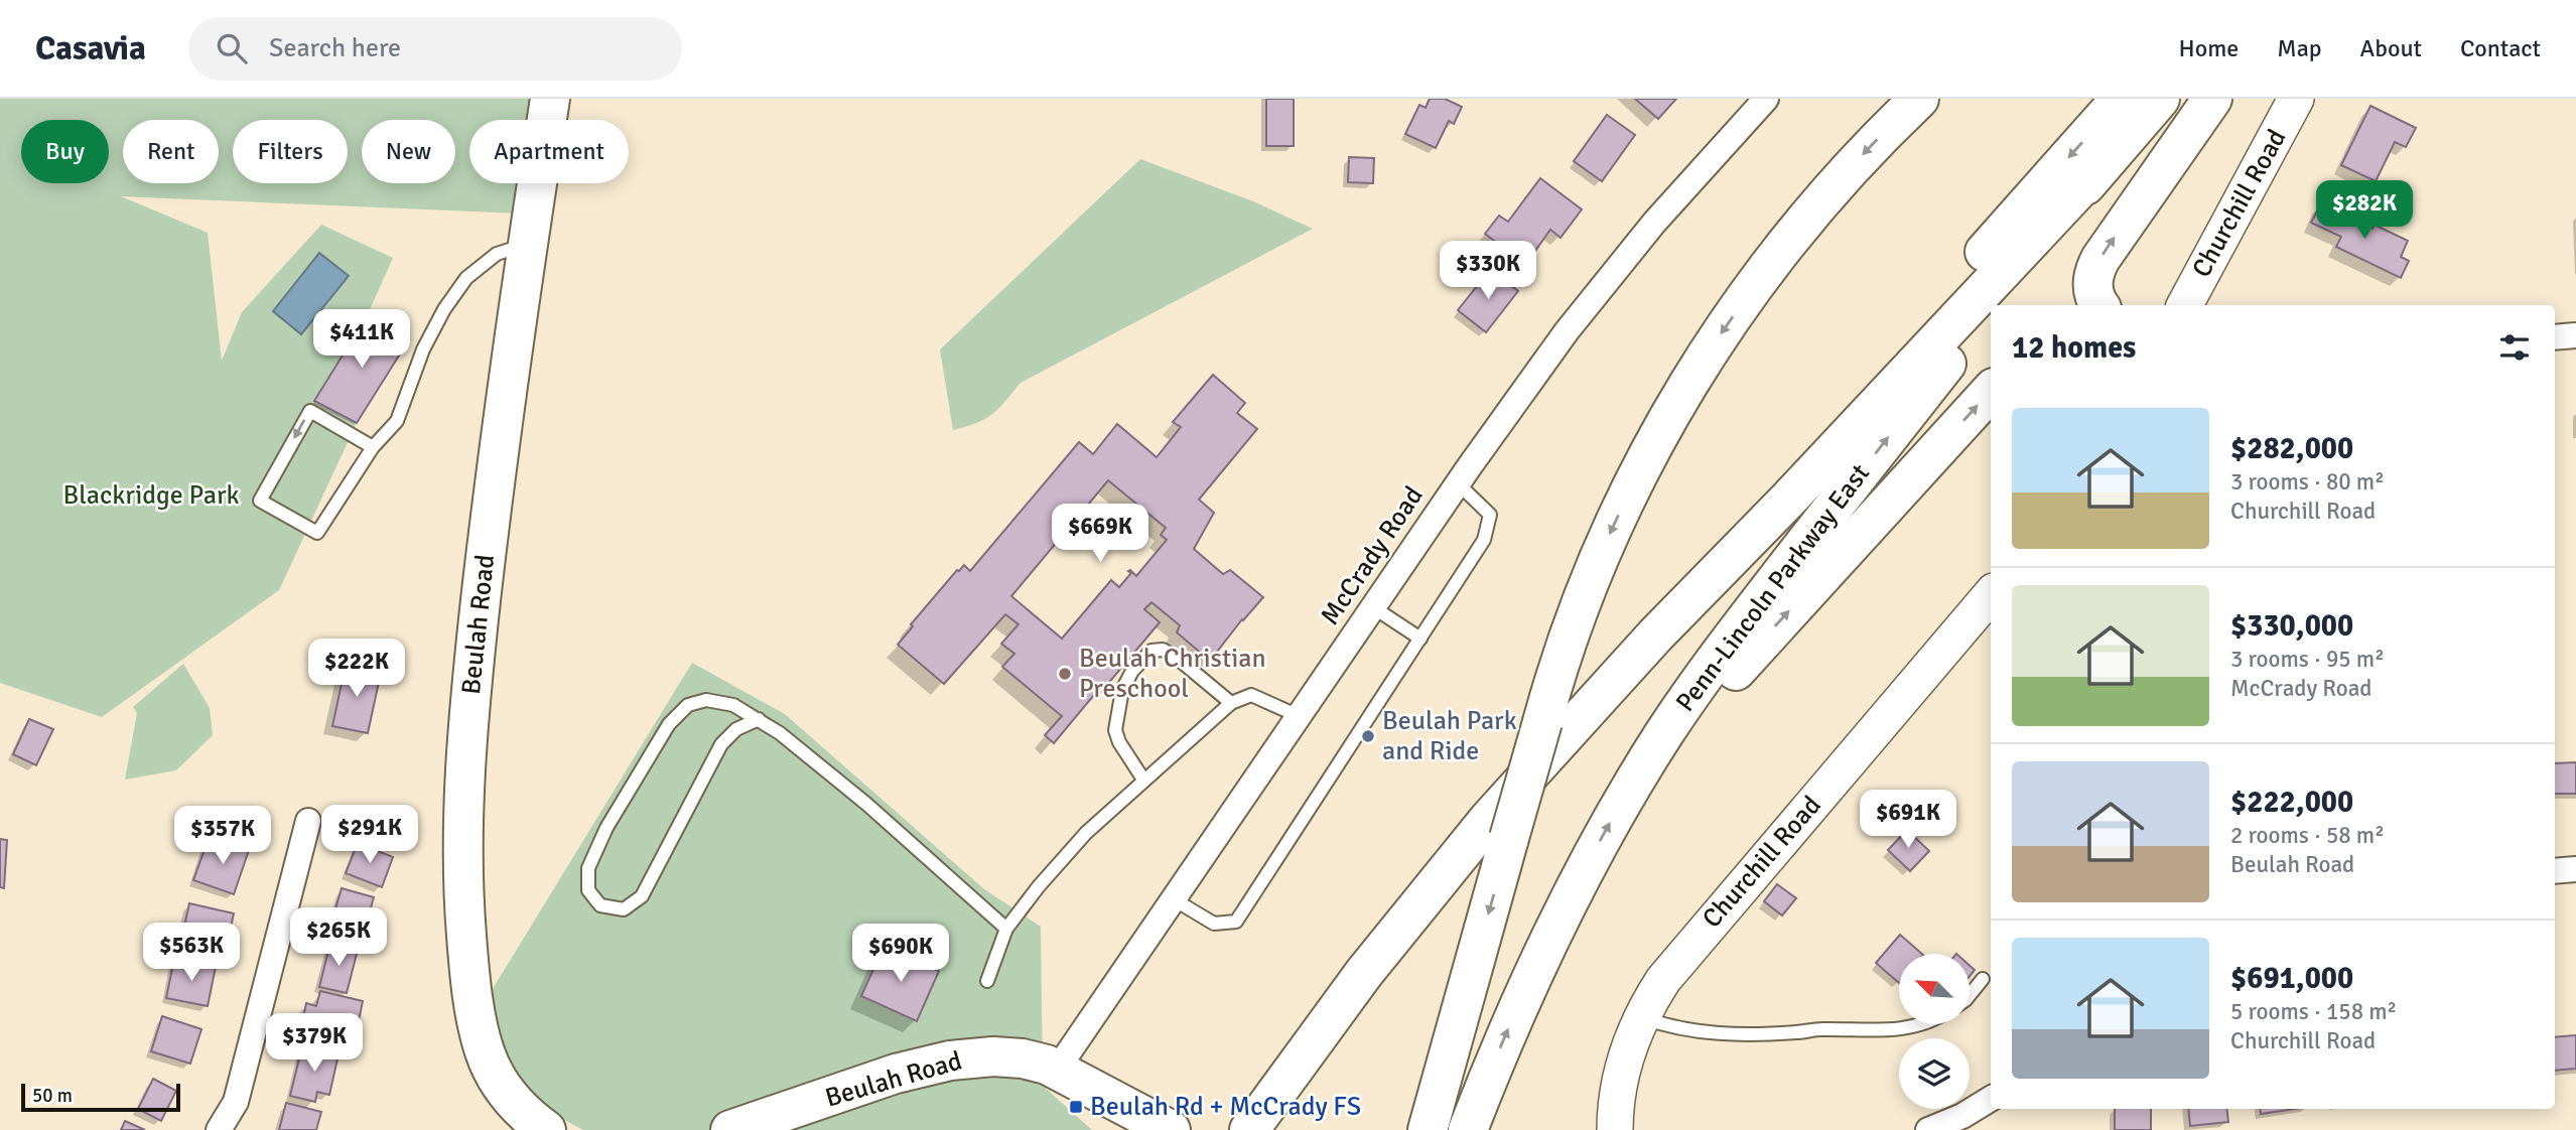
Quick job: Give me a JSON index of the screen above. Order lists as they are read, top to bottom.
{
  "streets": {
    "main road": ["Penn-Lincoln Parkway East", "Beulah Road"],
    "street": ["Churchill Road", "McCrady Road"]
  },
  "crossings": [
    ["McCrady Road", "Beulah Road"]
  ],
  "parks": ["Blackridge Park"],
  "places": {
    "other": ["Beulah Christian Preschool", "Beulah Park and Ride"],
    "transit": ["Beulah Rd + McCrady FS"]
  },
  "scale_bar": "50 m",
  "north": "top left",
  "page": {
    "header": "Casavia",
    "search": "Search here",
    "nav": [
      "Home",
      "Map",
      "About",
      "Contact"
    ],
    "chip": [
      "Buy",
      "Rent",
      "Filters",
      "New",
      "Apartment"
    ],
    "price": [
      "$282K",
      "$330K",
      "$411K",
      "$669K",
      "$222K",
      "$691K",
      "$291K",
      "$357K",
      "$265K",
      "$563K",
      "$690K",
      "$379K"
    ],
    "heading": "12 homes",
    "list": [
      {
        "name": "$282,000",
        "note": "3 rooms · 80 m² · Churchill Road"
      },
      {
        "name": "$330,000",
        "note": "3 rooms · 95 m² · McCrady Road"
      },
      {
        "name": "$222,000",
        "note": "2 rooms · 58 m² · Beulah Road"
      },
      {
        "name": "$691,000",
        "note": "5 rooms · 158 m² · Churchill Road"
      }
    ],
    "scale": "50 m"
  }
}
